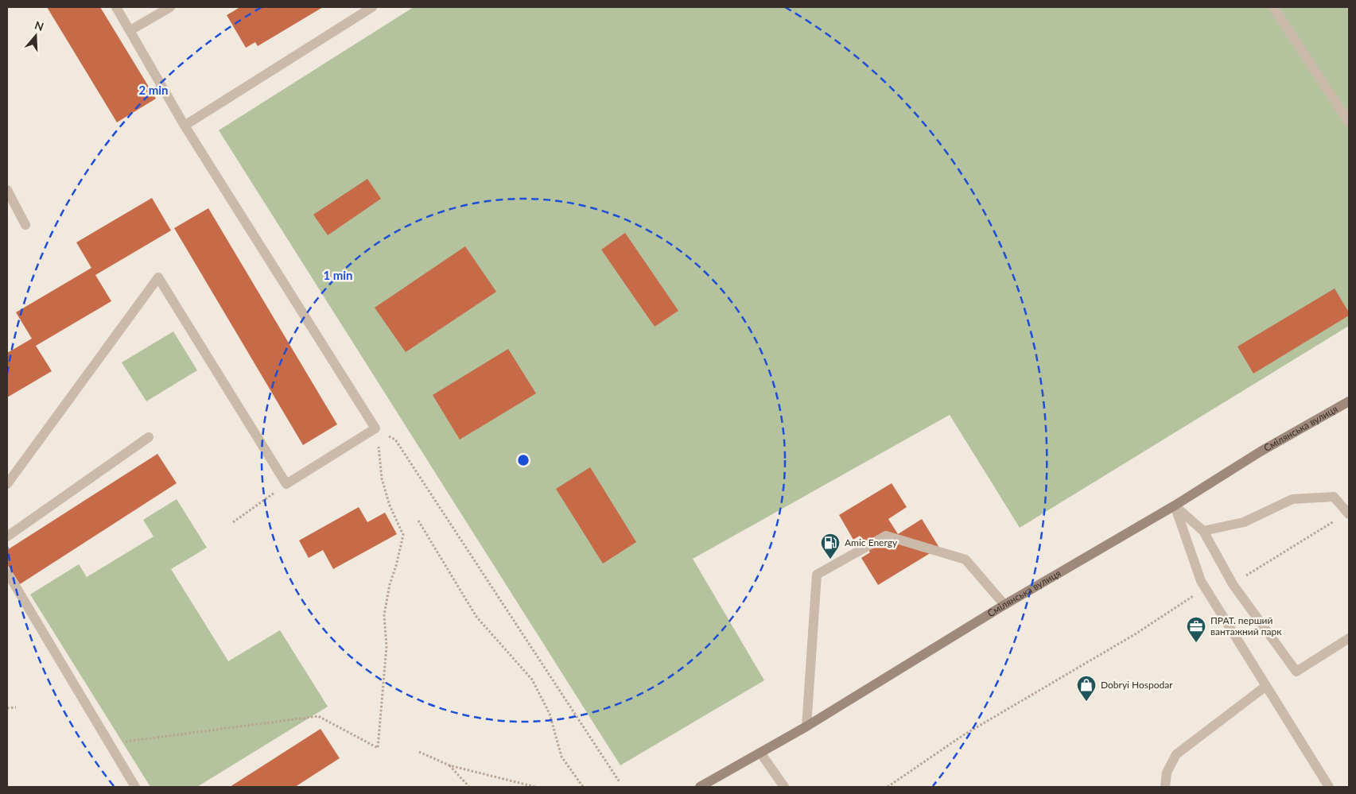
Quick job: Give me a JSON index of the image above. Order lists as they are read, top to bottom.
{
  "streets": {
    "main road": ["Смілянська вулиця"]
  },
  "places": {
    "fuel station": ["Amic Energy"],
    "office": ["ПРАТ. перший вантажний парк"],
    "shop": ["Dobryi Hospodar"]
  },
  "north": "top",
  "rings": ["2 min", "1 min"]
}
